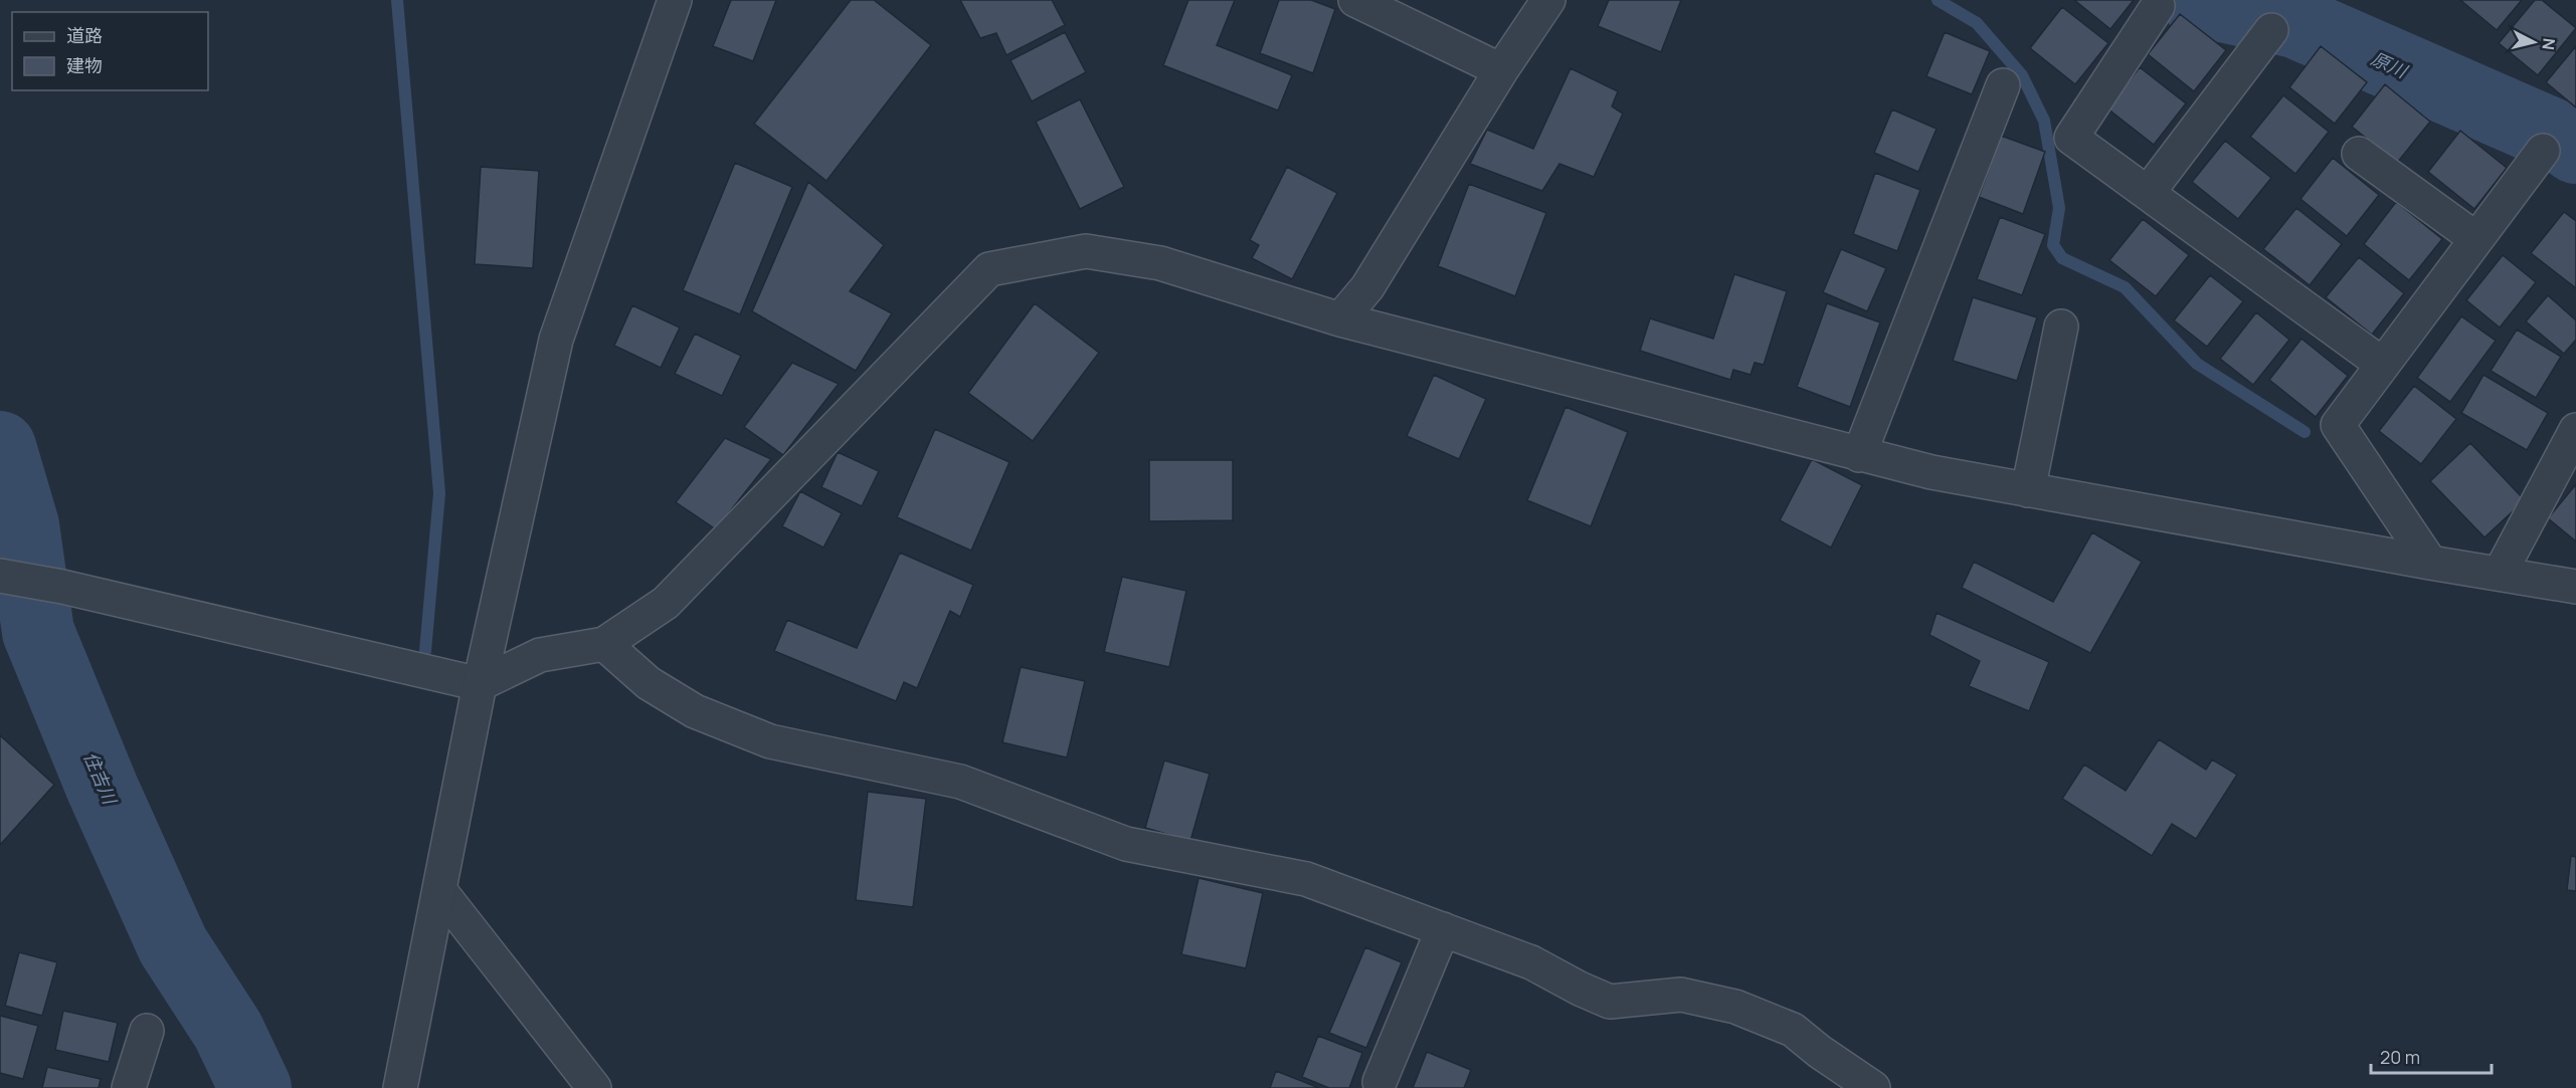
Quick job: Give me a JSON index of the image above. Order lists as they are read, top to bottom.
{
  "water": ["原川", "住吉川"],
  "legend": ["道路", "建物"],
  "scale_bar": "20 m",
  "north": "right"
}
